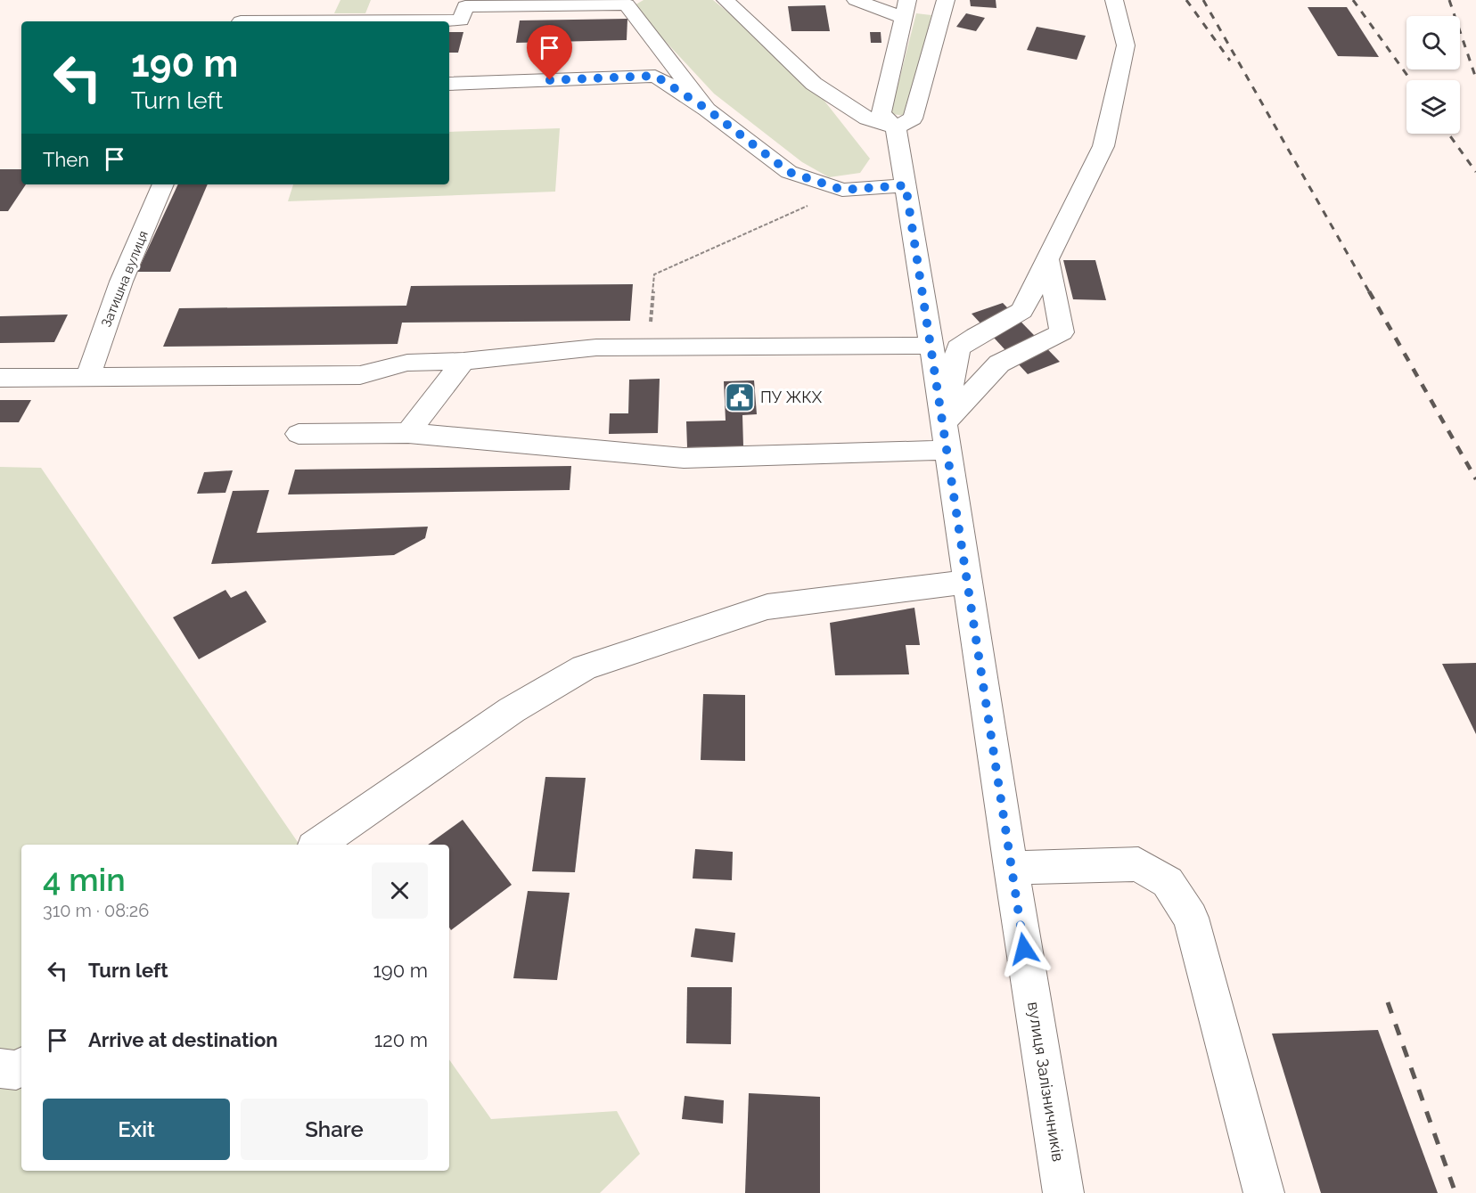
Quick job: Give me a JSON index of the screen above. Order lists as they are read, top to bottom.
{
  "streets": {
    "street": ["Затишна вулиця", "вулиця Залізничників"]
  },
  "places": {
    "public building": ["ПУ ЖКХ"]
  },
  "page": {
    "turn": ["190 m", "Turn left"],
    "then": "Then",
    "heading": ["4 min", "310 m · 08:26"],
    "list": [
      {
        "name": "Turn left",
        "value": "190 m"
      },
      {
        "name": "Arrive at destination",
        "value": "120 m"
      }
    ],
    "buttons": ["Exit", "Share"]
  }
}
